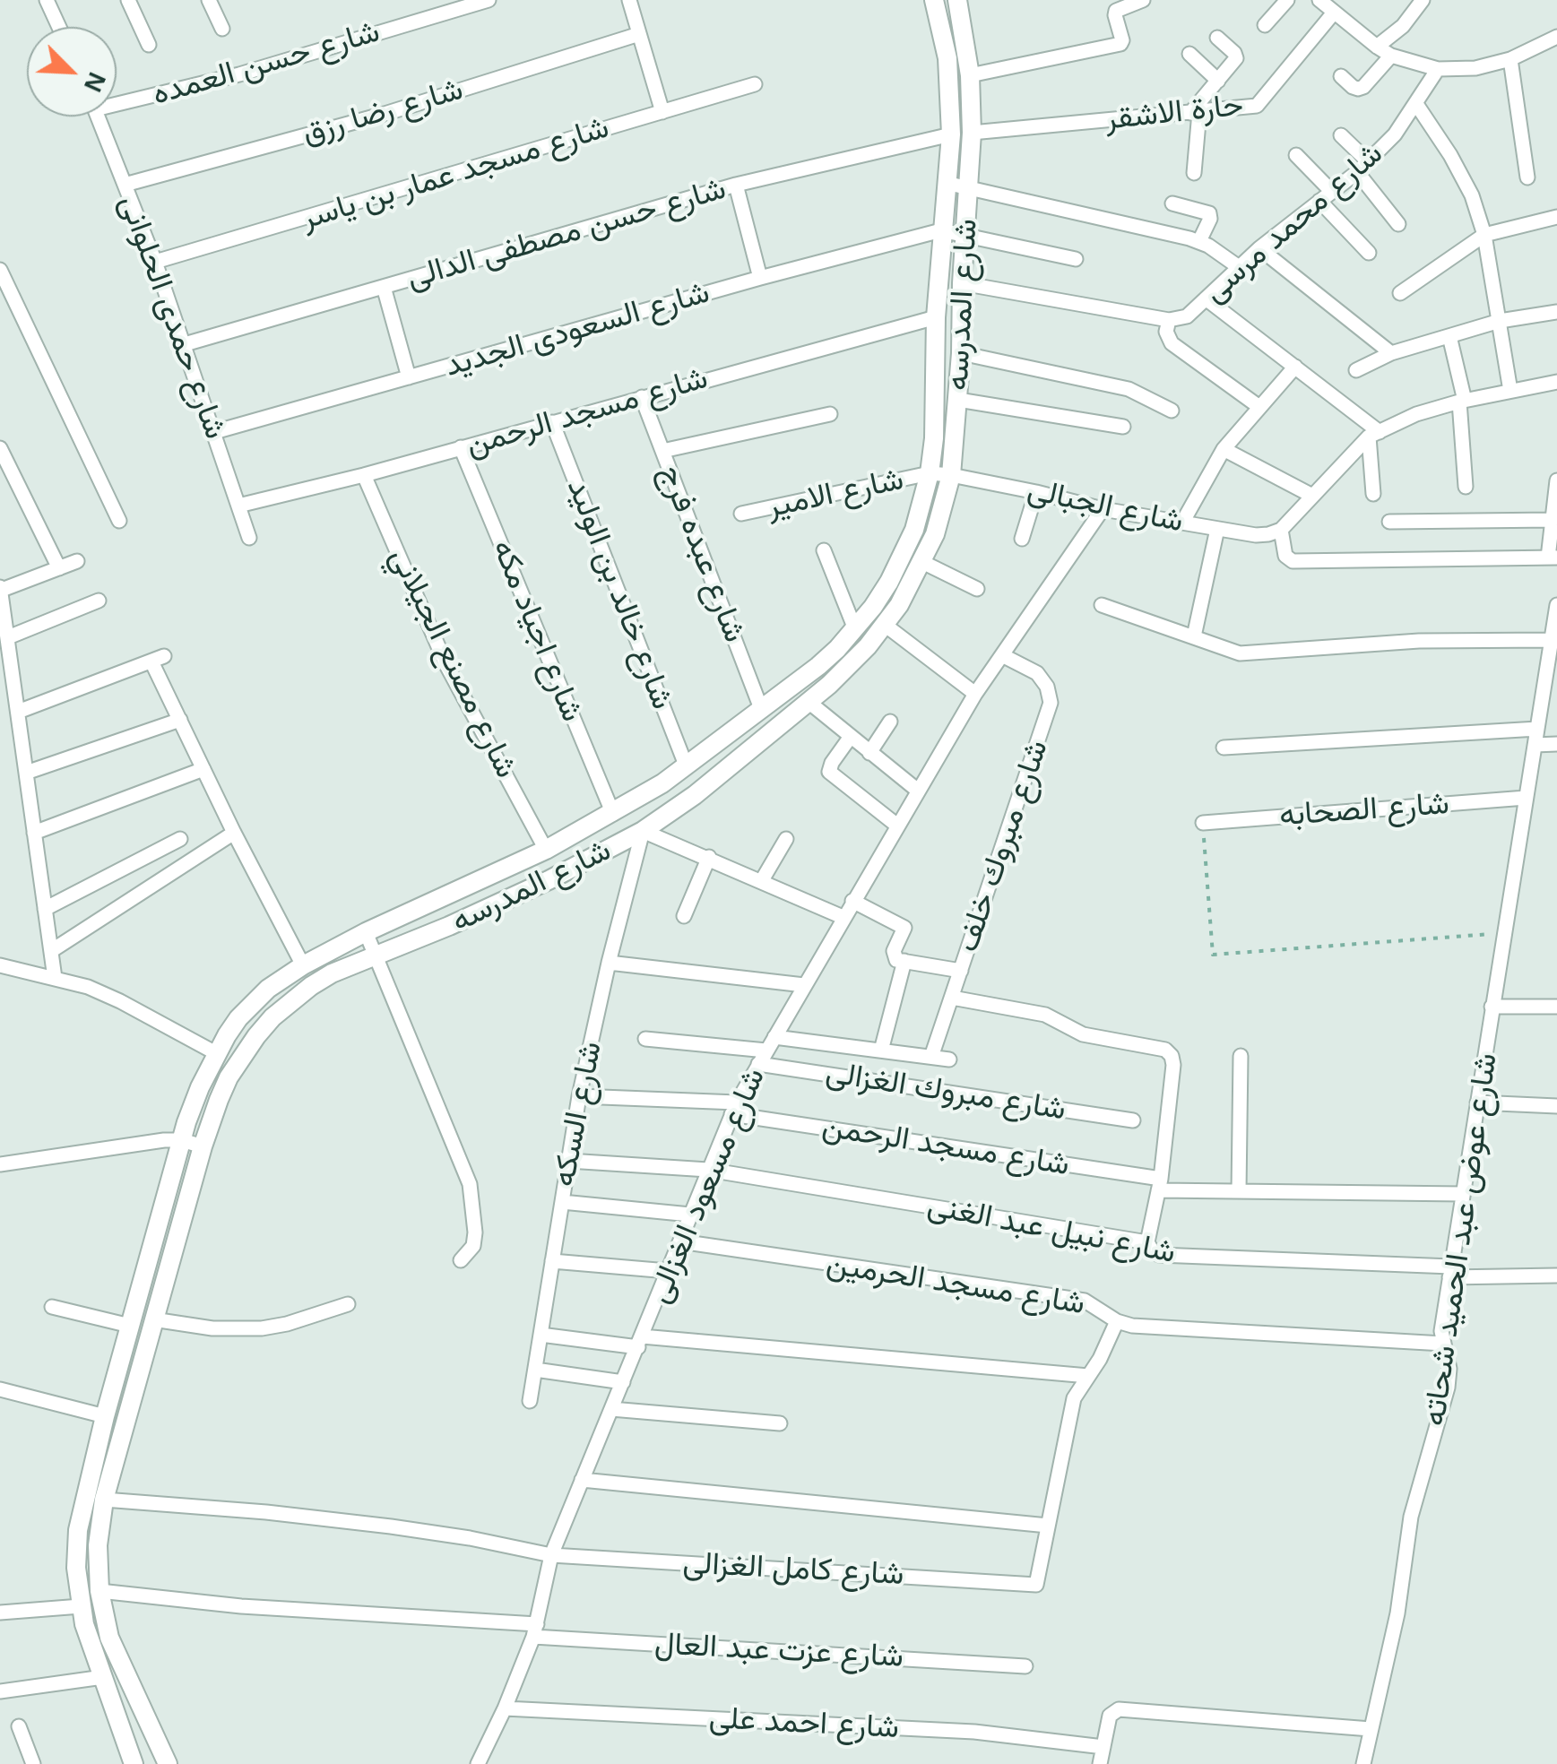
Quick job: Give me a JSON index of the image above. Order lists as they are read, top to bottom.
{
  "streets": {
    "street": [
      "شارع حسن العمده",
      "شارع رضا رزق",
      "حارة الاشقر",
      "شارع مسجد عمار بن ياسر",
      "شارع محمد مرسى",
      "شارع حسن مصطفى الدالى",
      "شارع المدرسه",
      "شارع حمدى الحلوانى",
      "شارع السعودى الجديد",
      "شارع مسجد الرحمن",
      "شارع الامير",
      "شارع الجبالى",
      "شارع عبده فرج",
      "شارع خالد بن الوليد",
      "شارع اجياد مكه",
      "شارع مصنع الجيلاني",
      "شارع الصحابه",
      "شارع مبروك خلف",
      "شارع مبروك الغزالى",
      "شارع السكه",
      "شارع مسعود الغزالى",
      "شارع نبيل عبد الغنى",
      "شارع عوض عبد الحميد شحاته",
      "شارع مسجد الحرمين",
      "شارع كامل الغزالى",
      "شارع عزت عبد العال",
      "شارع احمد على"
    ]
  },
  "crossings": [
    ["شارع رضا رزق", "شارع حمدى الحلوانى"],
    ["حارة الاشقر", "شارع المدرسه"],
    ["شارع مسجد عمار بن ياسر", "شارع حمدى الحلوانى"],
    ["شارع حسن مصطفى الدالى", "شارع المدرسه"],
    ["شارع حسن مصطفى الدالى", "شارع حمدى الحلوانى"],
    ["شارع المدرسه", "شارع السعودى الجديد"],
    ["شارع المدرسه", "شارع مسجد الرحمن"],
    ["شارع المدرسه", "شارع الامير"],
    ["شارع المدرسه", "شارع الجبالى"],
    ["شارع المدرسه", "شارع عبده فرج"],
    ["شارع المدرسه", "شارع خالد بن الوليد"],
    ["شارع المدرسه", "شارع اجياد مكه"],
    ["شارع المدرسه", "شارع مصنع الجيلاني"],
    ["شارع المدرسه", "شارع السكه"],
    ["شارع المدرسه", "شارع كامل الغزالى"],
    ["شارع المدرسه", "شارع عزت عبد العال"],
    ["شارع حمدى الحلوانى", "شارع السعودى الجديد"],
    ["شارع حمدى الحلوانى", "شارع مسجد الرحمن"],
    ["شارع مسجد الرحمن", "شارع عبده فرج"],
    ["شارع مسجد الرحمن", "شارع خالد بن الوليد"],
    ["شارع مسجد الرحمن", "شارع اجياد مكه"],
    ["شارع مسجد الرحمن", "شارع مصنع الجيلاني"],
    ["شارع مسجد الرحمن", "شارع السكه"],
    ["شارع مسجد الرحمن", "شارع مسعود الغزالى"],
    ["شارع مسجد الرحمن", "شارع عوض عبد الحميد شحاته"],
    ["شارع الامير", "شارع الجبالى"],
    ["شارع الجبالى", "شارع مسعود الغزالى"],
    ["شارع الصحابه", "شارع عوض عبد الحميد شحاته"],
    ["شارع مبروك خلف", "شارع مسعود الغزالى"],
    ["شارع مبروك الغزالى", "شارع مسعود الغزالى"],
    ["شارع السكه", "شارع نبيل عبد الغنى"],
    ["شارع مسعود الغزالى", "شارع نبيل عبد الغنى"],
    ["شارع مسعود الغزالى", "شارع مسجد الحرمين"],
    ["شارع مسعود الغزالى", "شارع كامل الغزالى"],
    ["شارع مسعود الغزالى", "شارع عزت عبد العال"],
    ["شارع مسعود الغزالى", "شارع احمد على"],
    ["شارع نبيل عبد الغنى", "شارع عوض عبد الحميد شحاته"],
    ["شارع عوض عبد الحميد شحاته", "شارع مسجد الحرمين"]
  ],
  "north": "bottom right"
}
